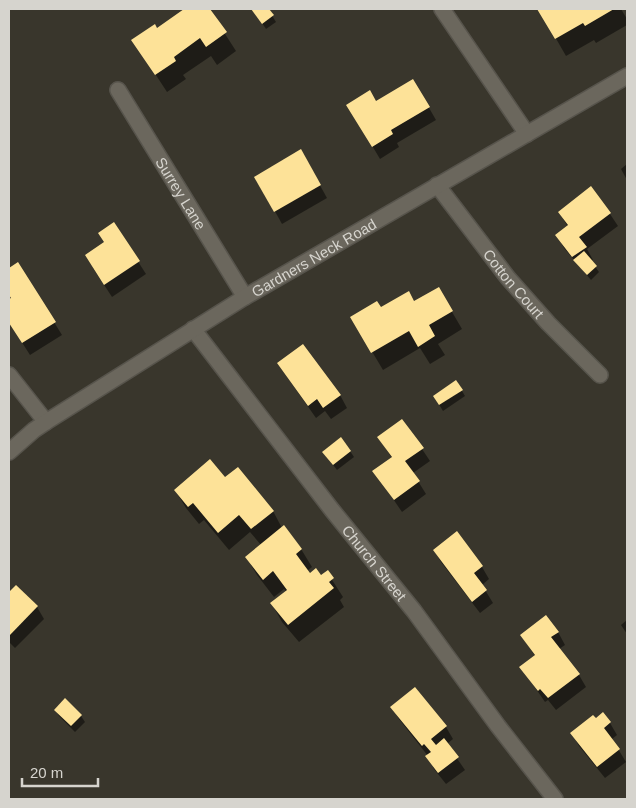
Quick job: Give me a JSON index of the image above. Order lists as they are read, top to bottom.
{
  "streets": {
    "street": [
      "Surrey Lane",
      "Gardners Neck Road",
      "Cotton Court",
      "Church Street"
    ]
  },
  "crossings": [
    ["Surrey Lane", "Gardners Neck Road"],
    ["Gardners Neck Road", "Cotton Court"],
    ["Gardners Neck Road", "Church Street"]
  ],
  "scale_bar": "20 m"
}
